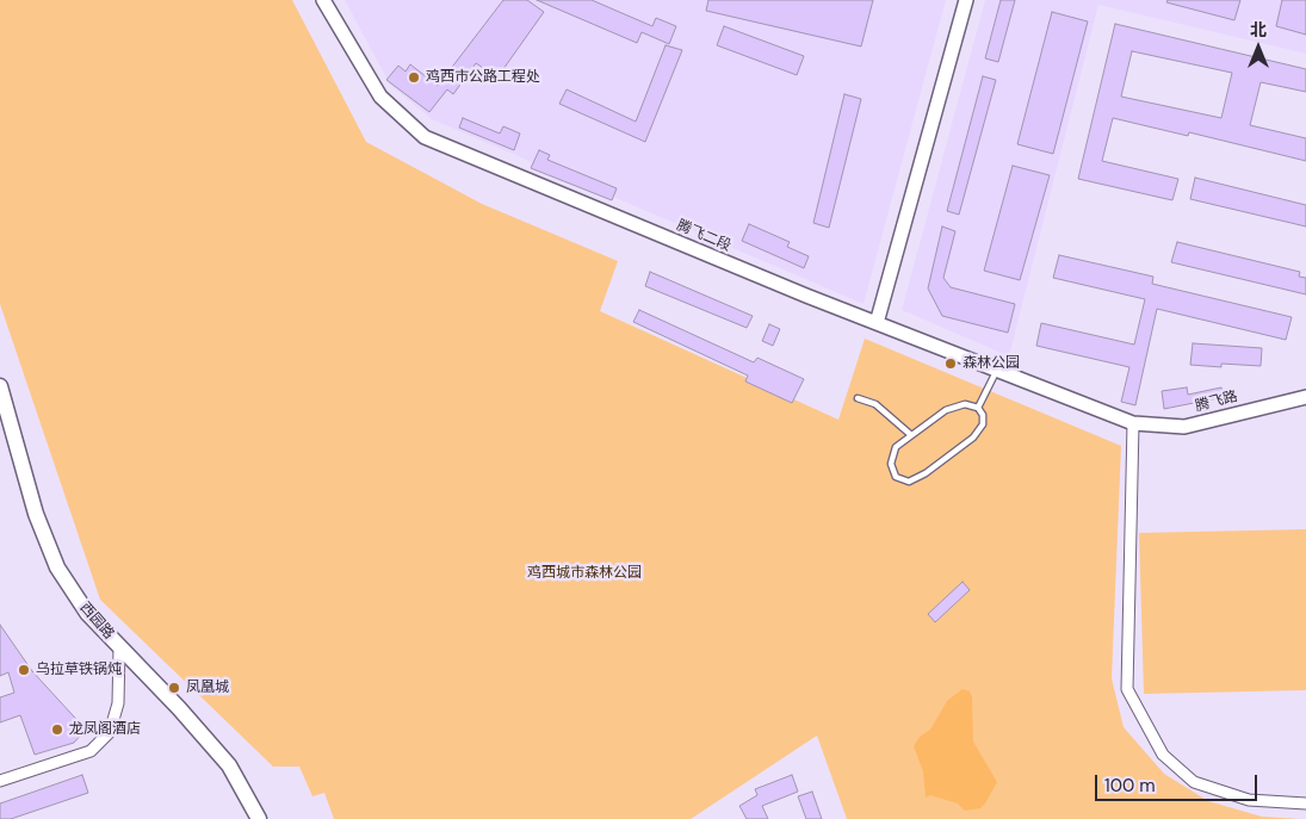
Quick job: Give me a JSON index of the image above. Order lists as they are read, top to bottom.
{
  "streets": {
    "main road": ["西园路"],
    "street": ["腾飞二段", "腾飞路"]
  },
  "crossings": [
    ["腾飞二段", "腾飞路"]
  ],
  "parks": ["鸡西城市森林公园"],
  "places": [
    "鸡西市公路工程处",
    "森林公园",
    "乌拉草铁锅炖",
    "凤凰城",
    "龙凤阁酒店"
  ],
  "scale_bar": "100 m",
  "north": "top"
}
